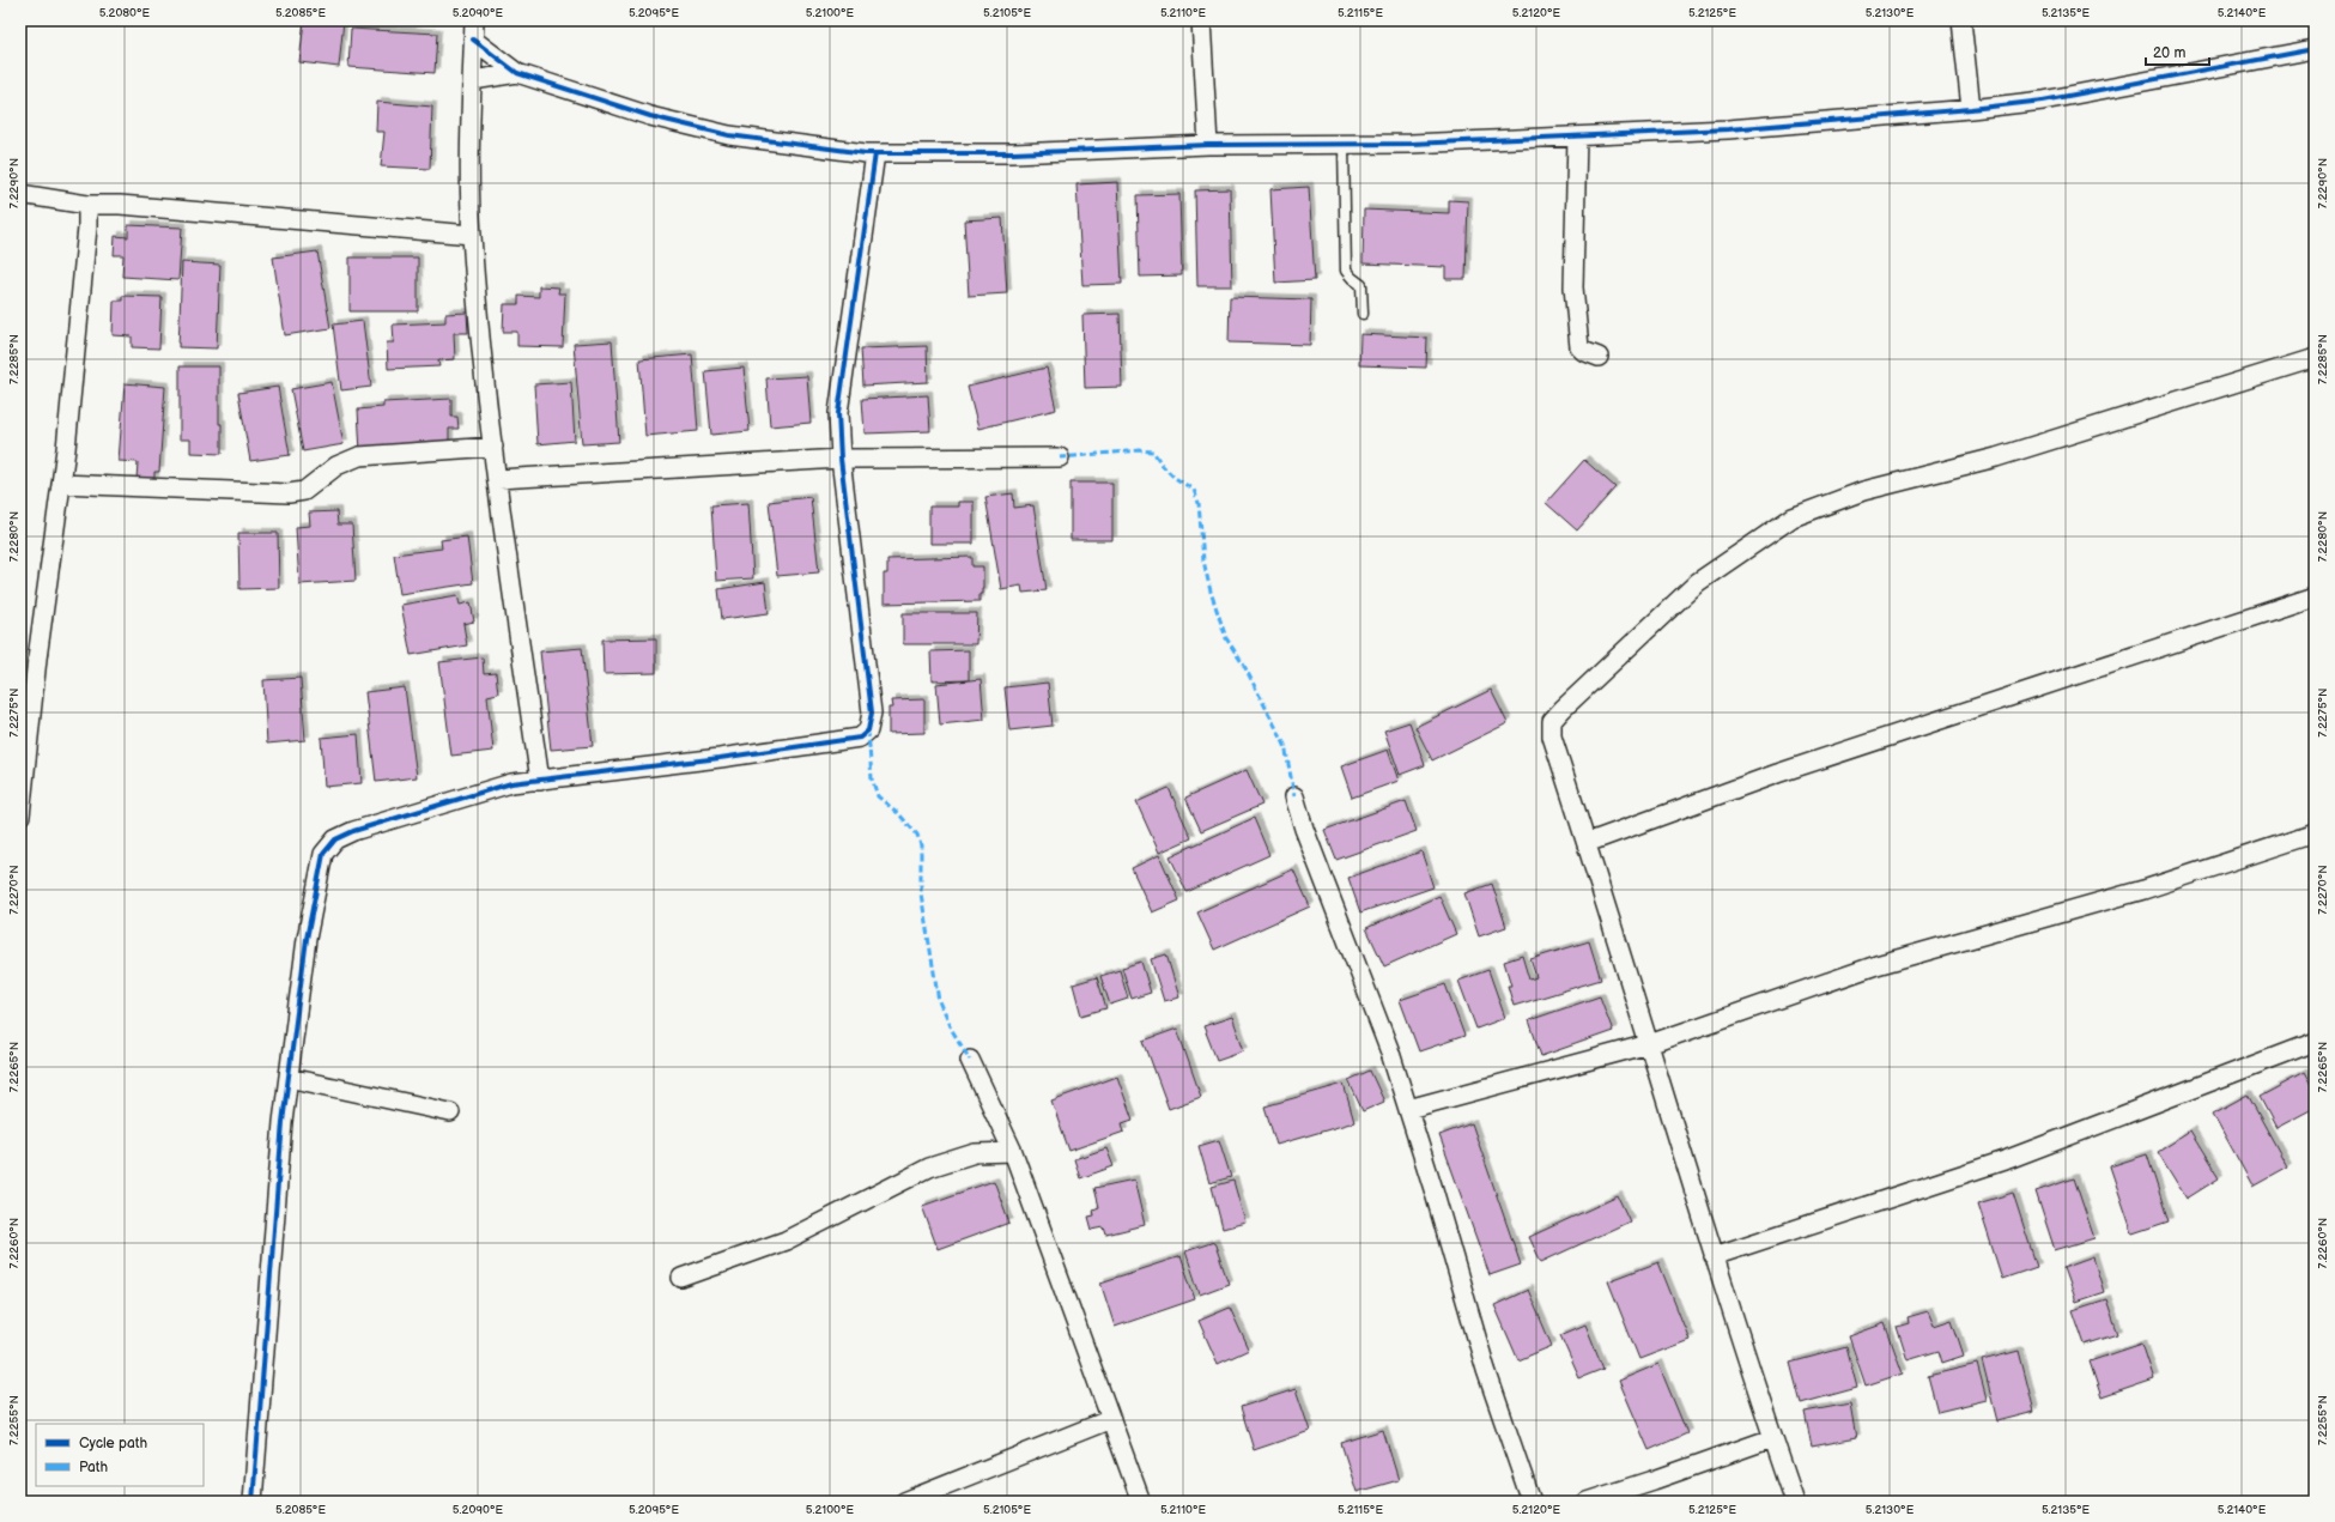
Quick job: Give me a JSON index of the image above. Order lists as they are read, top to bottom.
{
  "legend": ["Cycle path", "Path"],
  "scale_bar": "20 m",
  "coordinates": [
    "5.2080°E",
    "5.2085°E",
    "5.2090°E",
    "5.2095°E",
    "5.2100°E",
    "5.2105°E",
    "5.2110°E",
    "5.2115°E",
    "5.2120°E",
    "5.2125°E",
    "5.2130°E",
    "5.2135°E",
    "5.2140°E",
    "7.2290°N",
    "7.2285°N",
    "7.2280°N",
    "7.2275°N",
    "7.2270°N",
    "7.2265°N",
    "7.2260°N",
    "7.2255°N"
  ]
}
